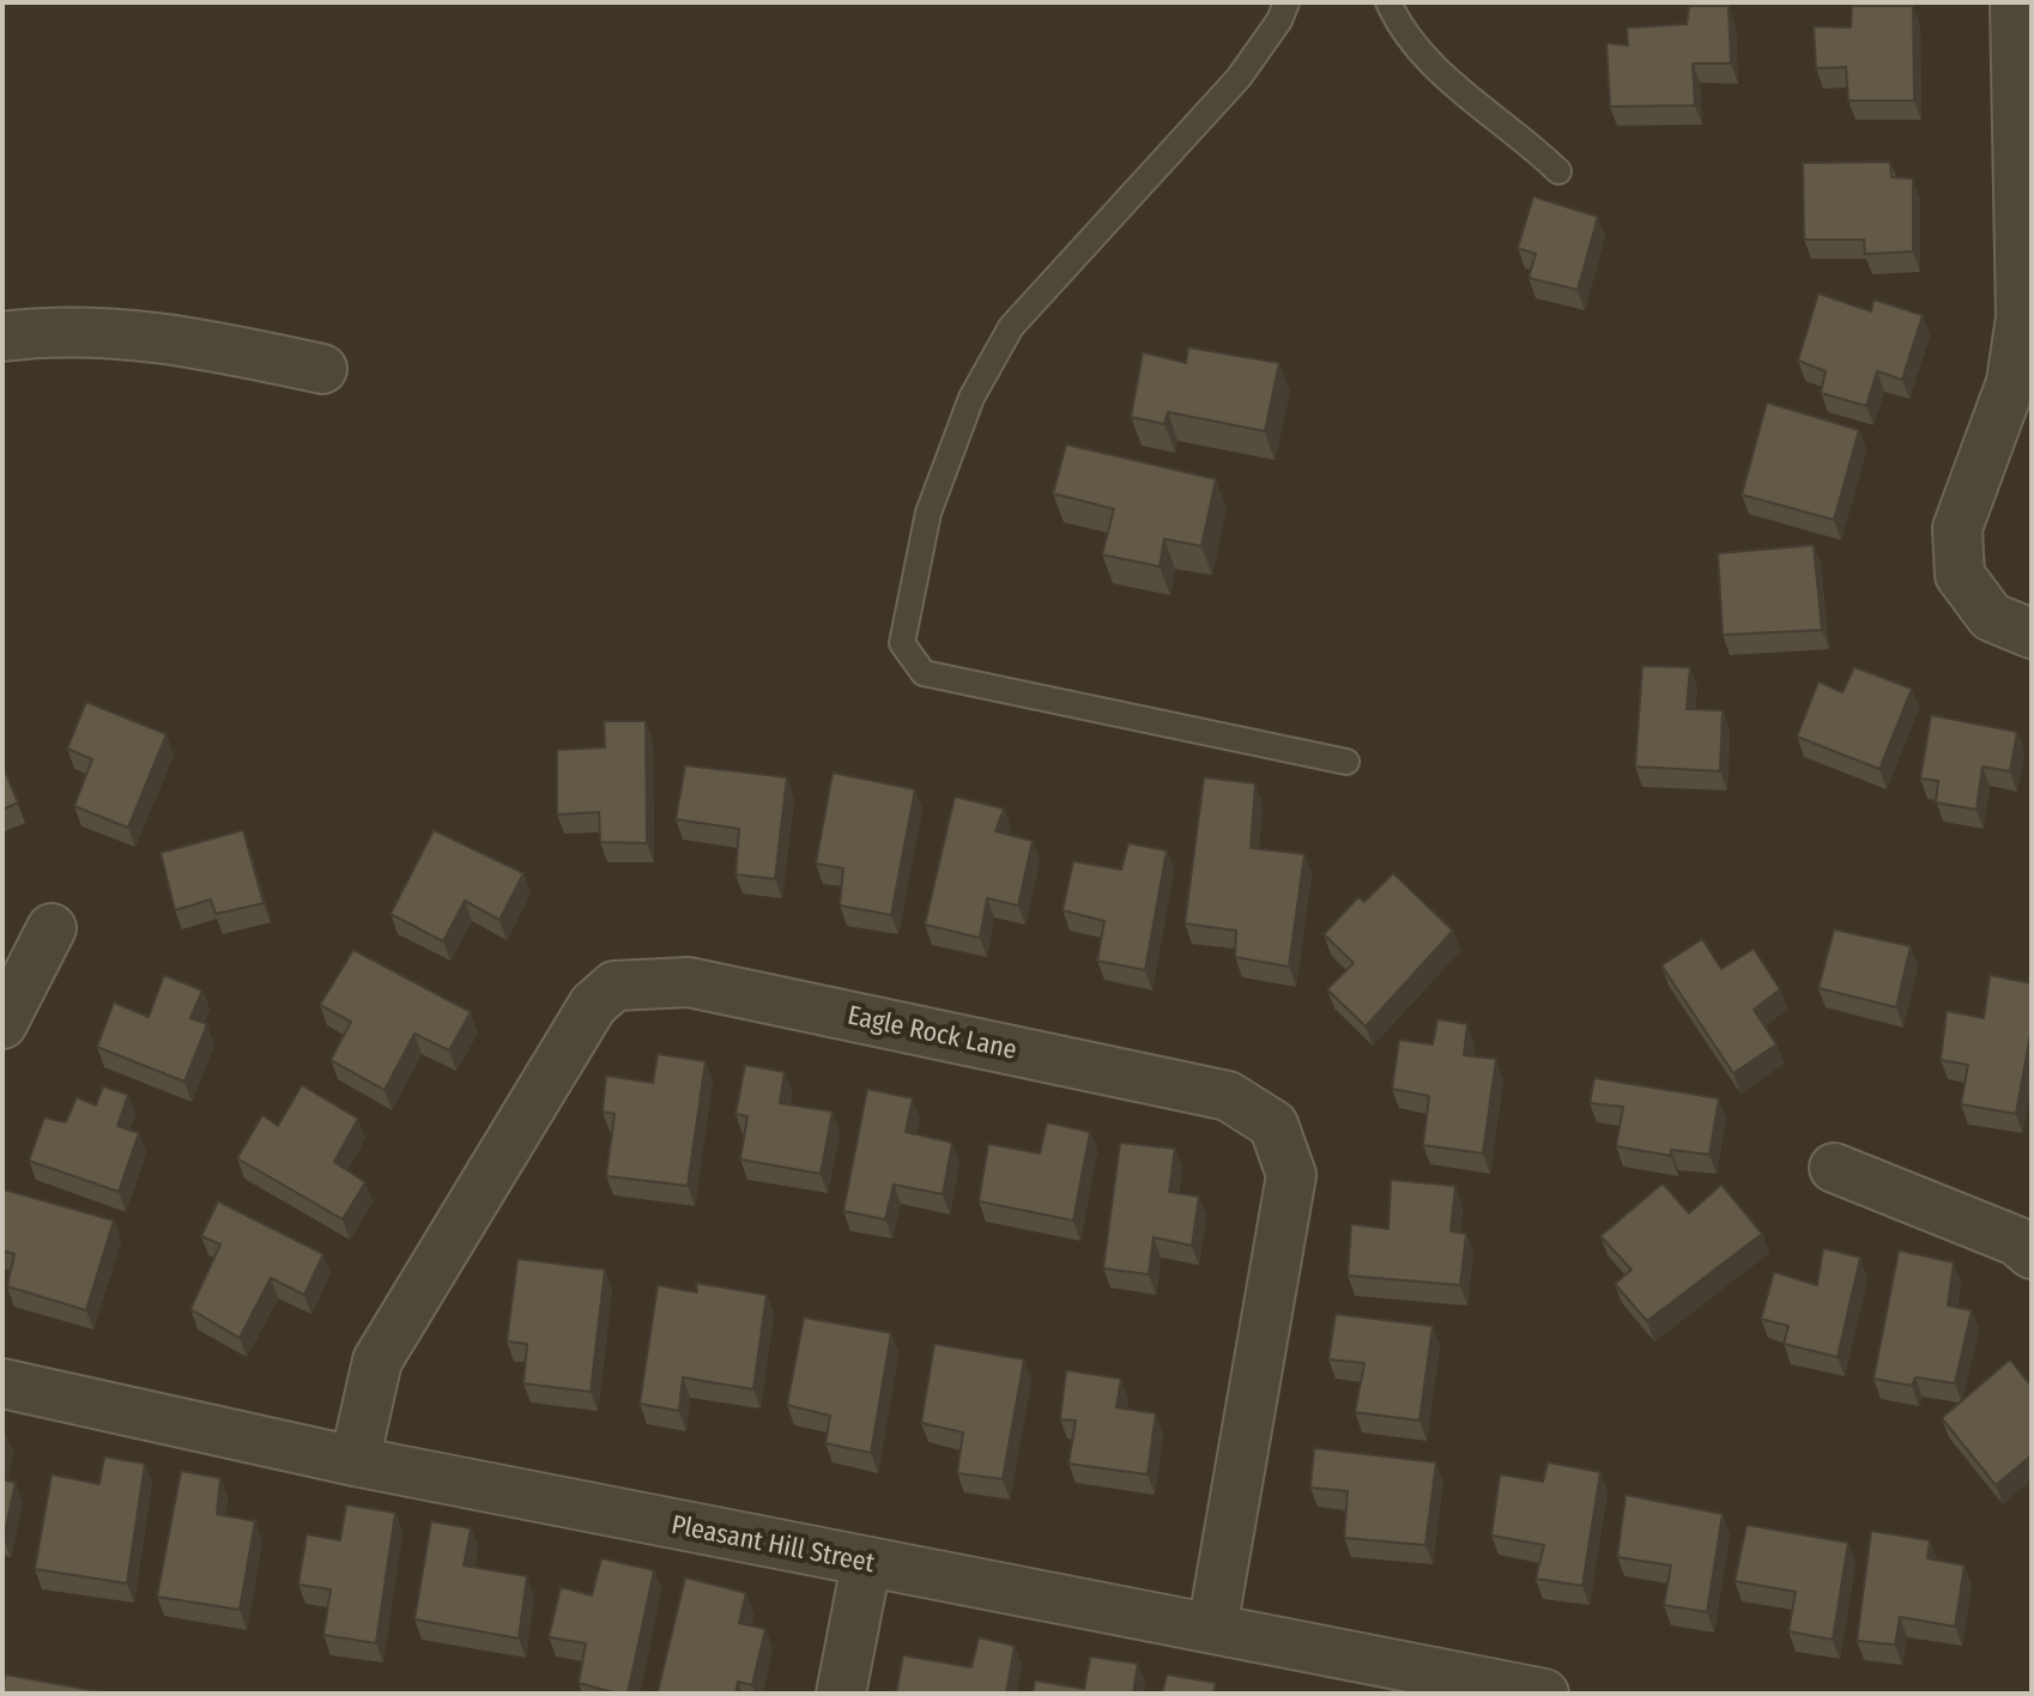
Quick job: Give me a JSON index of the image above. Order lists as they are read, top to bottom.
{
  "streets": {
    "street": ["Eagle Rock Lane", "Pleasant Hill Street"]
  },
  "crossings": [
    ["Eagle Rock Lane", "Pleasant Hill Street"]
  ]
}
